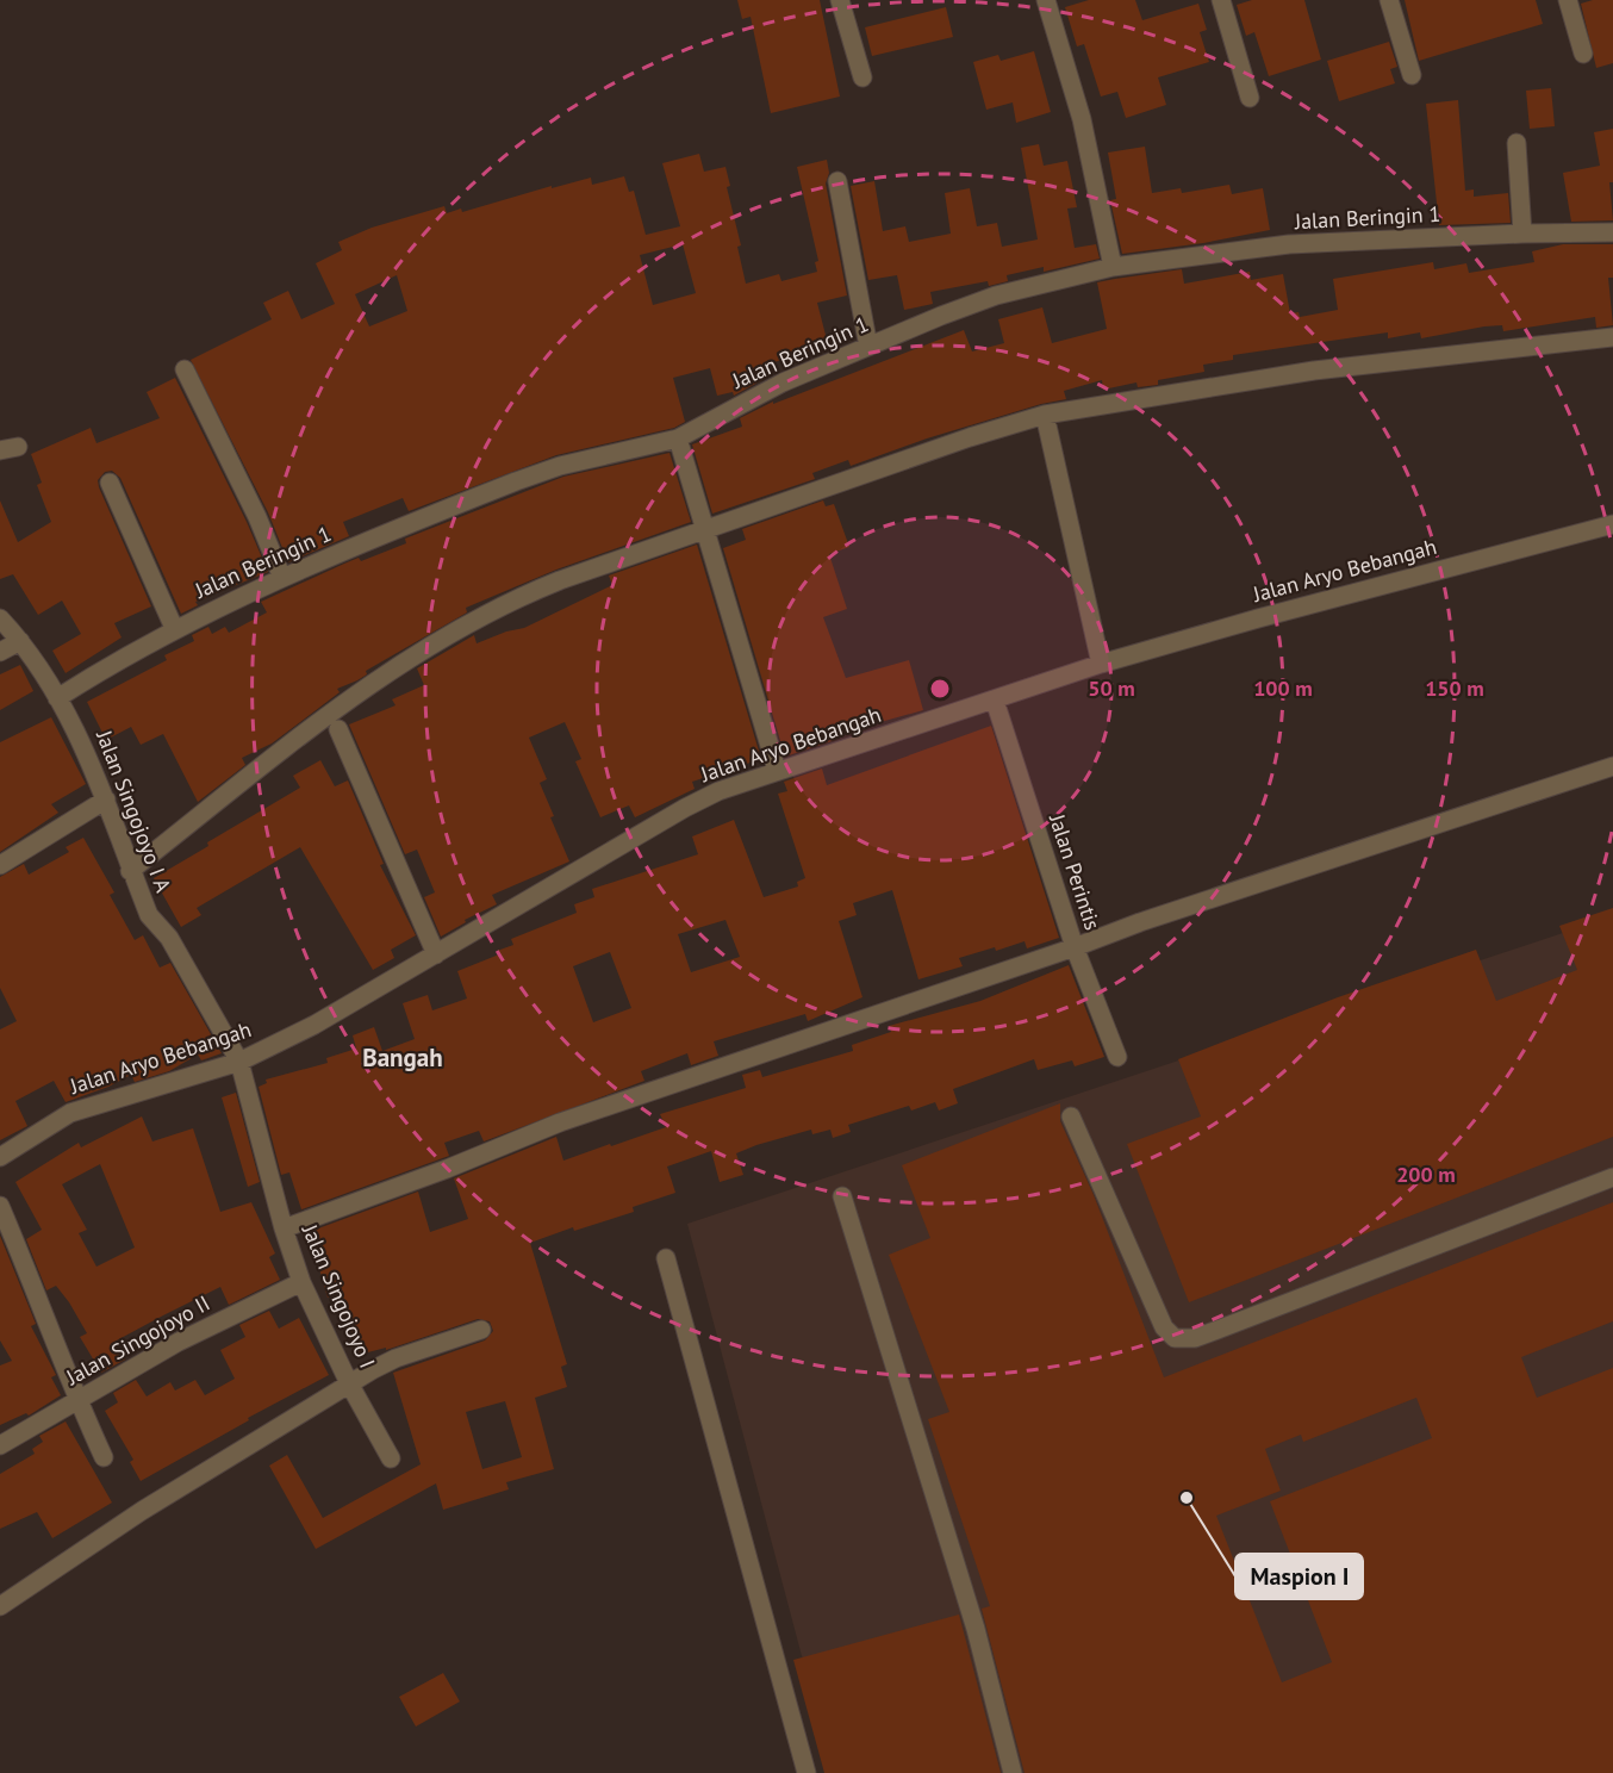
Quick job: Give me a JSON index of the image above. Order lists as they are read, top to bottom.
{
  "streets": {
    "street": [
      "Jalan Beringin 1",
      "Jalan Aryo Bebangah",
      "Jalan Singojoyo I A",
      "Jalan Perintis",
      "Jalan Singojoyo I",
      "Jalan Singojoyo II"
    ]
  },
  "crossings": [
    ["Jalan Beringin 1", "Jalan Singojoyo I A"],
    ["Jalan Aryo Bebangah", "Jalan Singojoyo I A"],
    ["Jalan Aryo Bebangah", "Jalan Perintis"],
    ["Jalan Aryo Bebangah", "Jalan Singojoyo I"],
    ["Jalan Singojoyo I A", "Jalan Singojoyo I"],
    ["Jalan Singojoyo I", "Jalan Singojoyo II"]
  ],
  "districts": ["Bangah"],
  "places": ["Maspion I"],
  "rings": [
    "50 m",
    "100 m",
    "150 m",
    "200 m"
  ]
}
